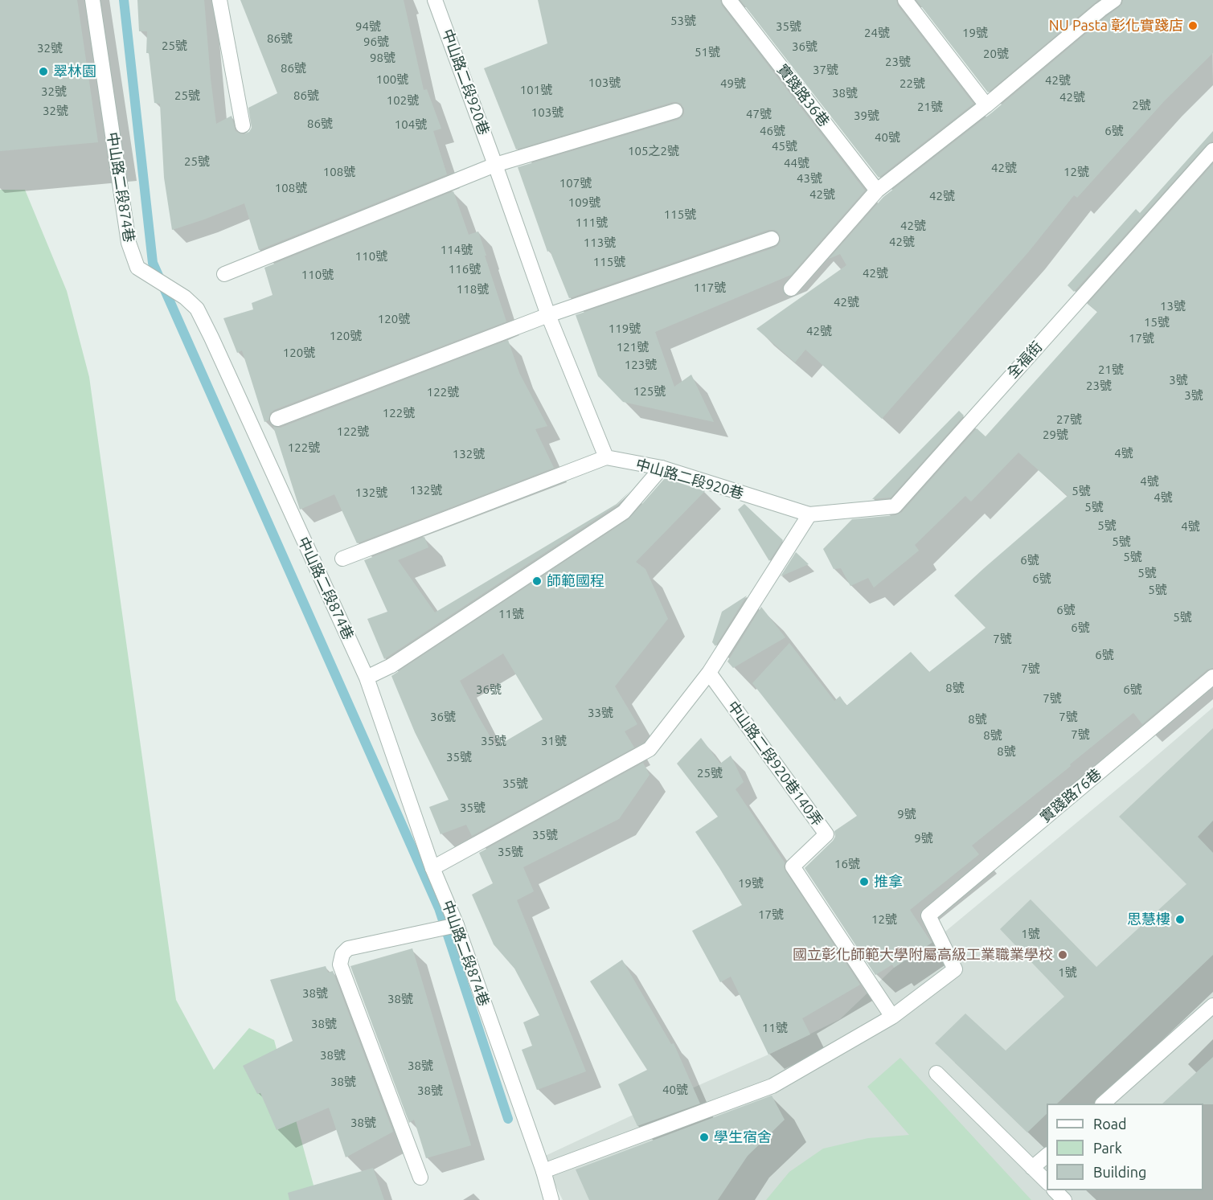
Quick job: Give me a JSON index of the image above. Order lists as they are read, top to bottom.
{
  "streets": {
    "street": [
      "中山路二段920巷",
      "實踐路36巷",
      "中山路二段874巷",
      "全福街",
      "中山路二段920巷140弄",
      "實踐路76巷"
    ]
  },
  "crossings": [
    ["中山路二段920巷", "全福街"],
    ["中山路二段920巷140弄", "實踐路76巷"]
  ],
  "places": [
    "NU Pasta 彰化實踐店",
    "翠林園",
    "師範國程",
    "推拿",
    "思慧樓",
    "國立彰化師範大學附屬高級工業職業學校",
    "學生宿舍"
  ],
  "house_numbers": [
    "53號",
    "94號",
    "35號",
    "24號",
    "19號",
    "86號",
    "96號",
    "25號",
    "36號",
    "32號",
    "51號",
    "20號",
    "98號",
    "23號",
    "86號",
    "37號",
    "100號",
    "42號",
    "103號",
    "49號",
    "22號",
    "101號",
    "32號",
    "38號",
    "25號",
    "86號",
    "42號",
    "102號",
    "2號",
    "21號",
    "32號",
    "103號",
    "47號",
    "39號",
    "86號",
    "104號",
    "46號",
    "6號",
    "40號",
    "45號",
    "105之2號",
    "25號",
    "44號",
    "42號",
    "108號",
    "12號",
    "43號",
    "107號",
    "108號",
    "42號",
    "42號",
    "109號",
    "115號",
    "111號",
    "42號",
    "42號",
    "113號",
    "114號",
    "110號",
    "115號",
    "116號",
    "42號",
    "110號",
    "117號",
    "118號",
    "42號",
    "13號",
    "120號",
    "15號",
    "119號",
    "42號",
    "120號",
    "17號",
    "121號",
    "120號",
    "123號",
    "21號",
    "3號",
    "23號",
    "125號",
    "122號",
    "3號",
    "122號",
    "27號",
    "122號",
    "29號",
    "122號",
    "4號",
    "132號",
    "4號",
    "132號",
    "5號",
    "132號",
    "4號",
    "5號",
    "5號",
    "4號",
    "5號",
    "5號",
    "6號",
    "5號",
    "6號",
    "5號",
    "6號",
    "11號",
    "5號",
    "6號",
    "7號",
    "6號",
    "7號",
    "8號",
    "36號",
    "6號",
    "7號",
    "33號",
    "36號",
    "7號",
    "8號",
    "7號",
    "8號",
    "35號",
    "31號",
    "8號",
    "35號",
    "25號",
    "35號",
    "35號",
    "9號",
    "35號",
    "9號",
    "35號",
    "16號",
    "19號",
    "17號",
    "12號",
    "1號",
    "1號",
    "38號",
    "38號",
    "38號",
    "11號",
    "38號",
    "38號",
    "38號",
    "40號",
    "38號",
    "38號"
  ],
  "legend": ["Road", "Park", "Building"]
}
